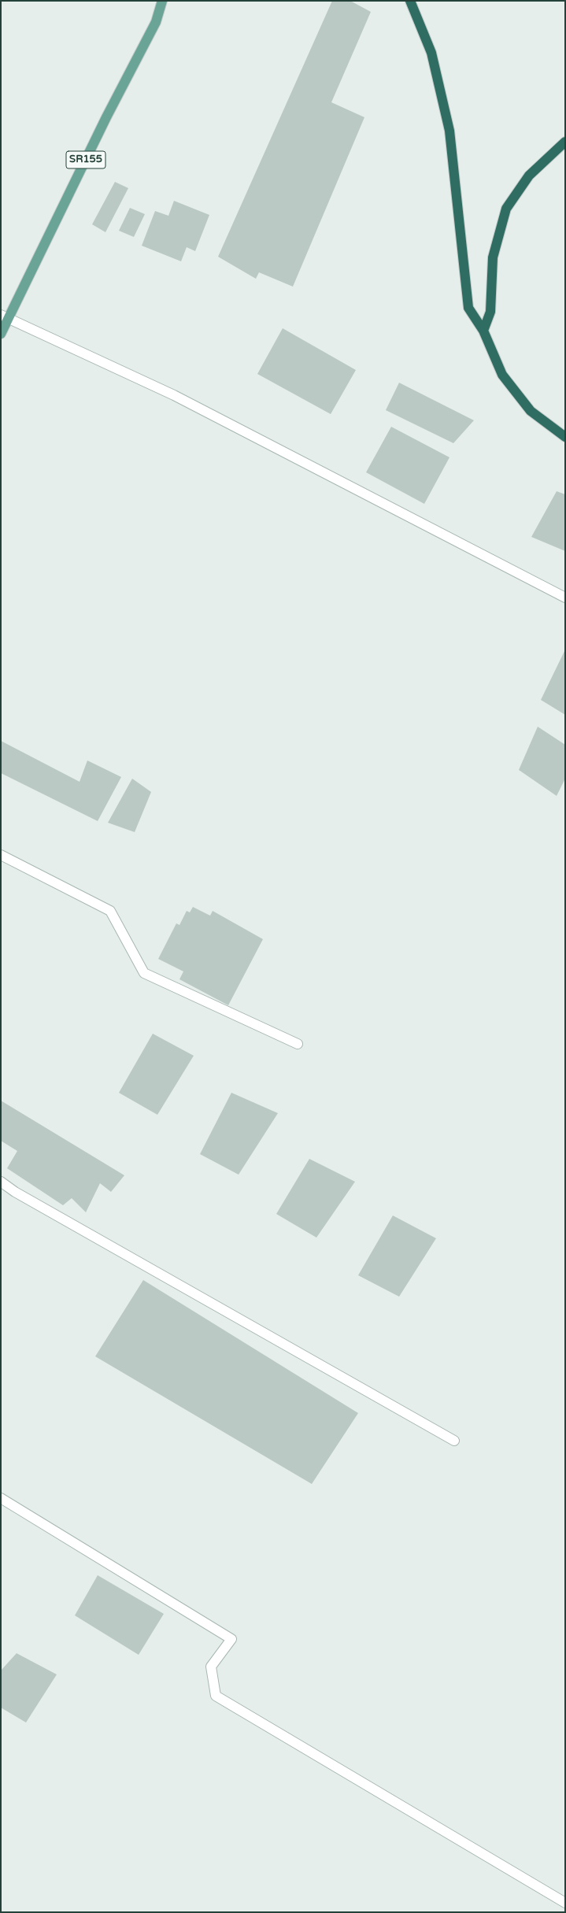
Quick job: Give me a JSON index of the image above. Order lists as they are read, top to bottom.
{
  "streets": {
    "main road": ["SR155"]
  }
}
